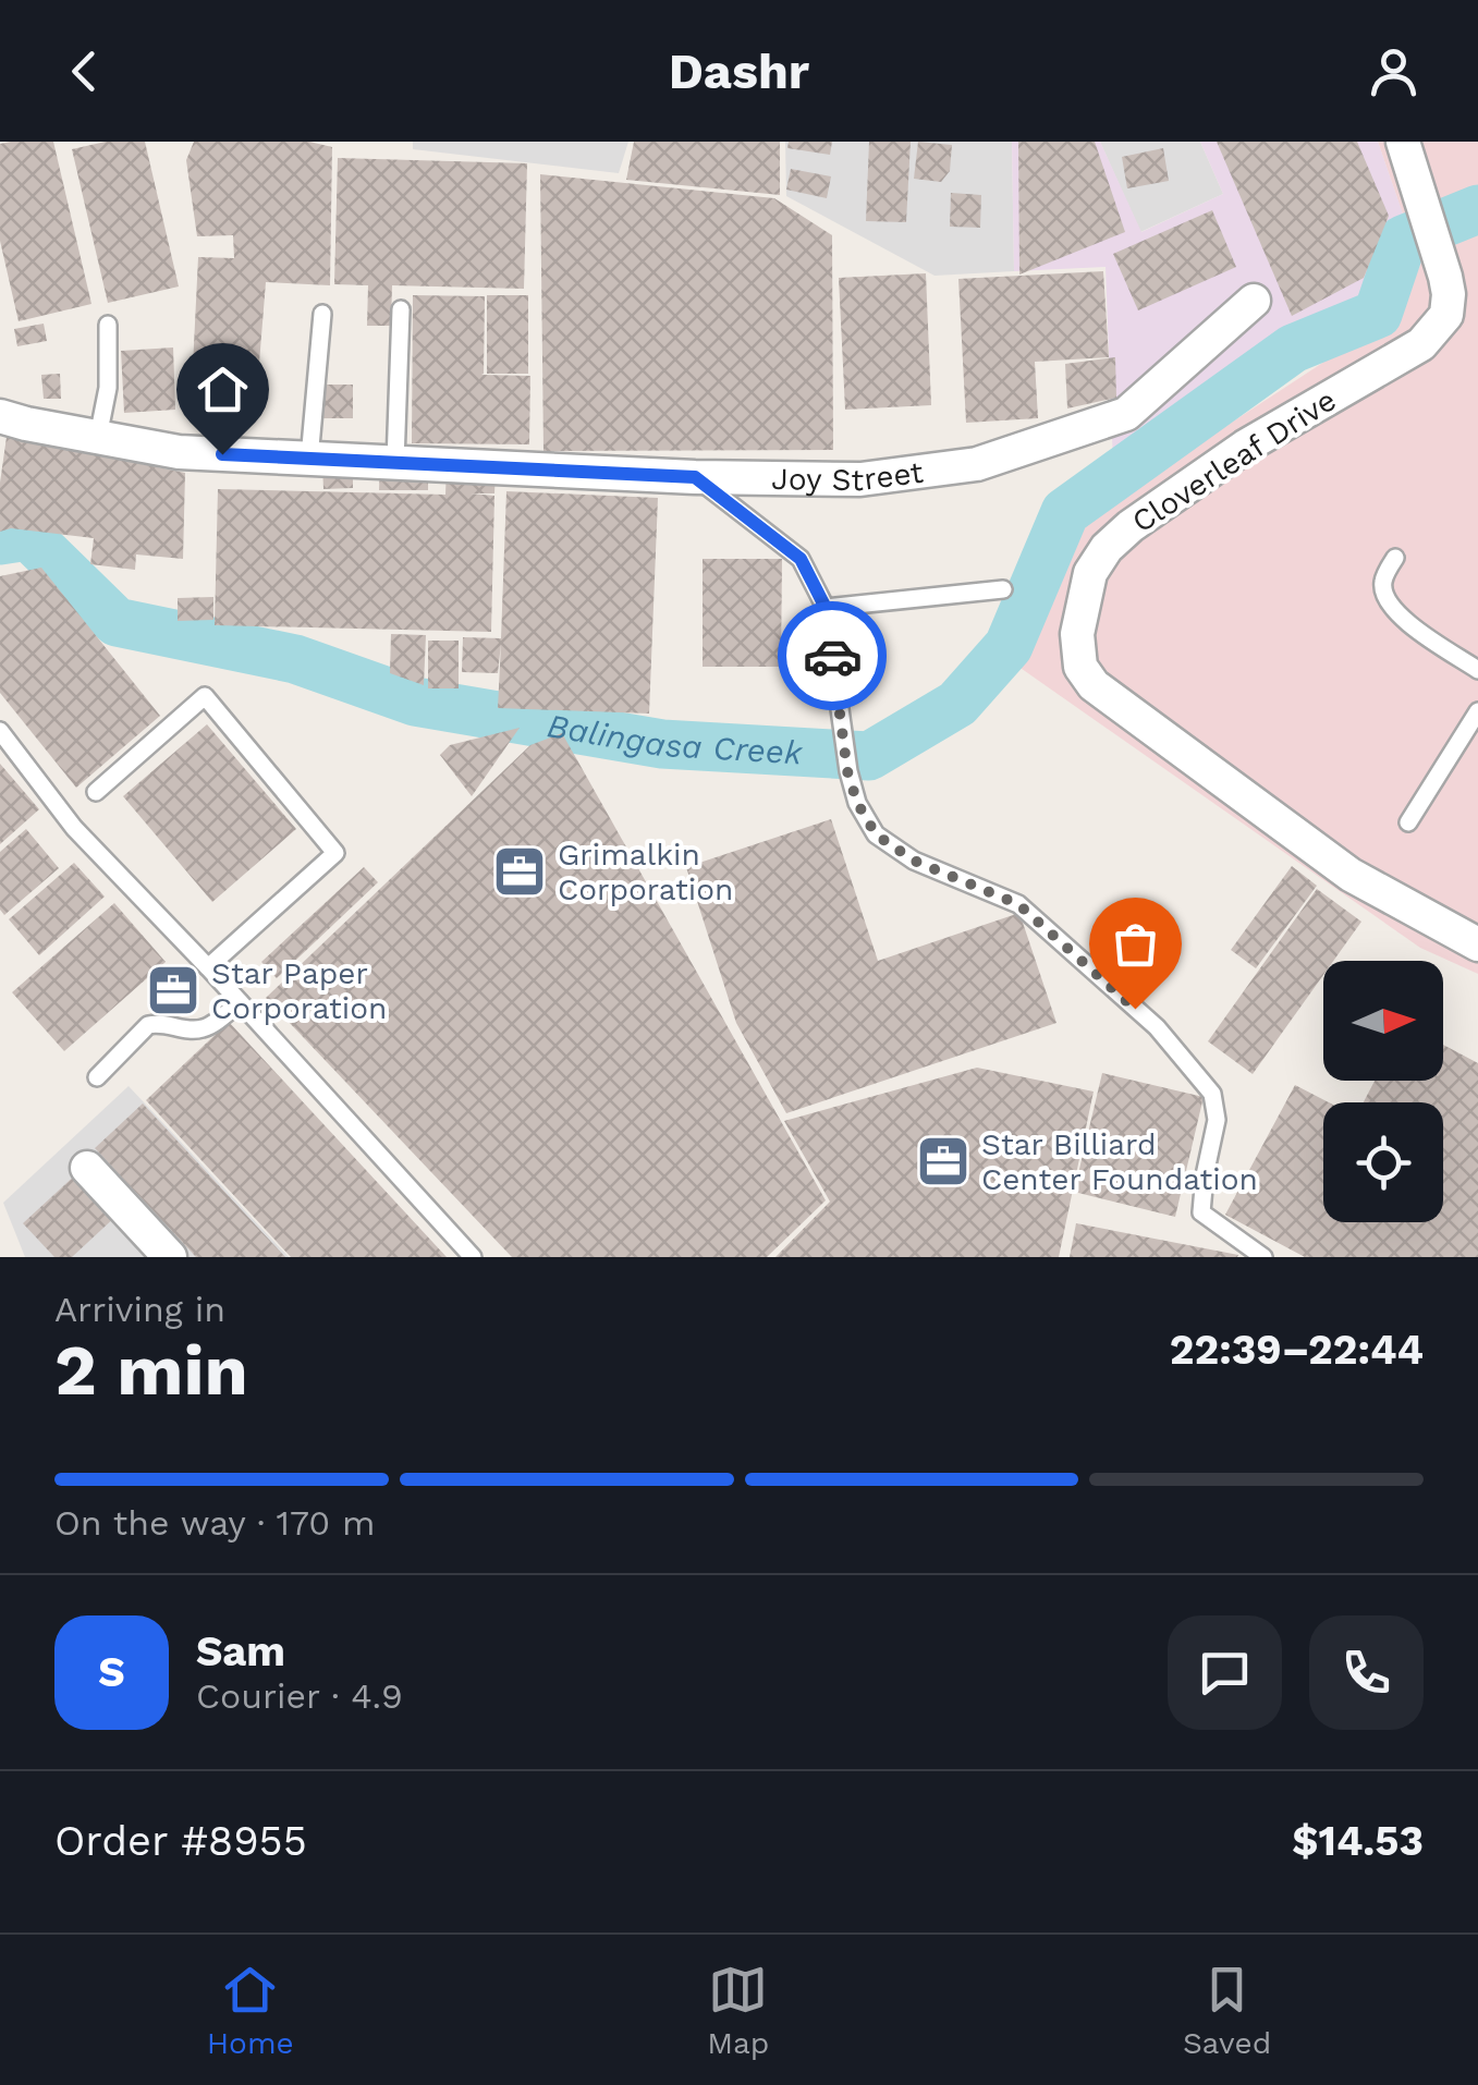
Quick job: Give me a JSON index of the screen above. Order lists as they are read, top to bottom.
{
  "streets": {
    "street": ["Cloverleaf Drive", "Joy Street"]
  },
  "water": ["Balingasa Creek"],
  "places": {
    "office": ["Grimalkin Corporation", "Star Paper Corporation", "Star Billiard Center Foundation"]
  },
  "north": "right",
  "page": {
    "header": "Dashr",
    "heading": ["2 min", "Arriving in", "22:39–22:44"],
    "panel": [
      "Sam",
      "Courier · 4.9",
      "Order #8955",
      "$14.53"
    ],
    "bar": "On the way · 170 m",
    "round": "S",
    "tabs": ["Home", "Map", "Saved"]
  }
}
